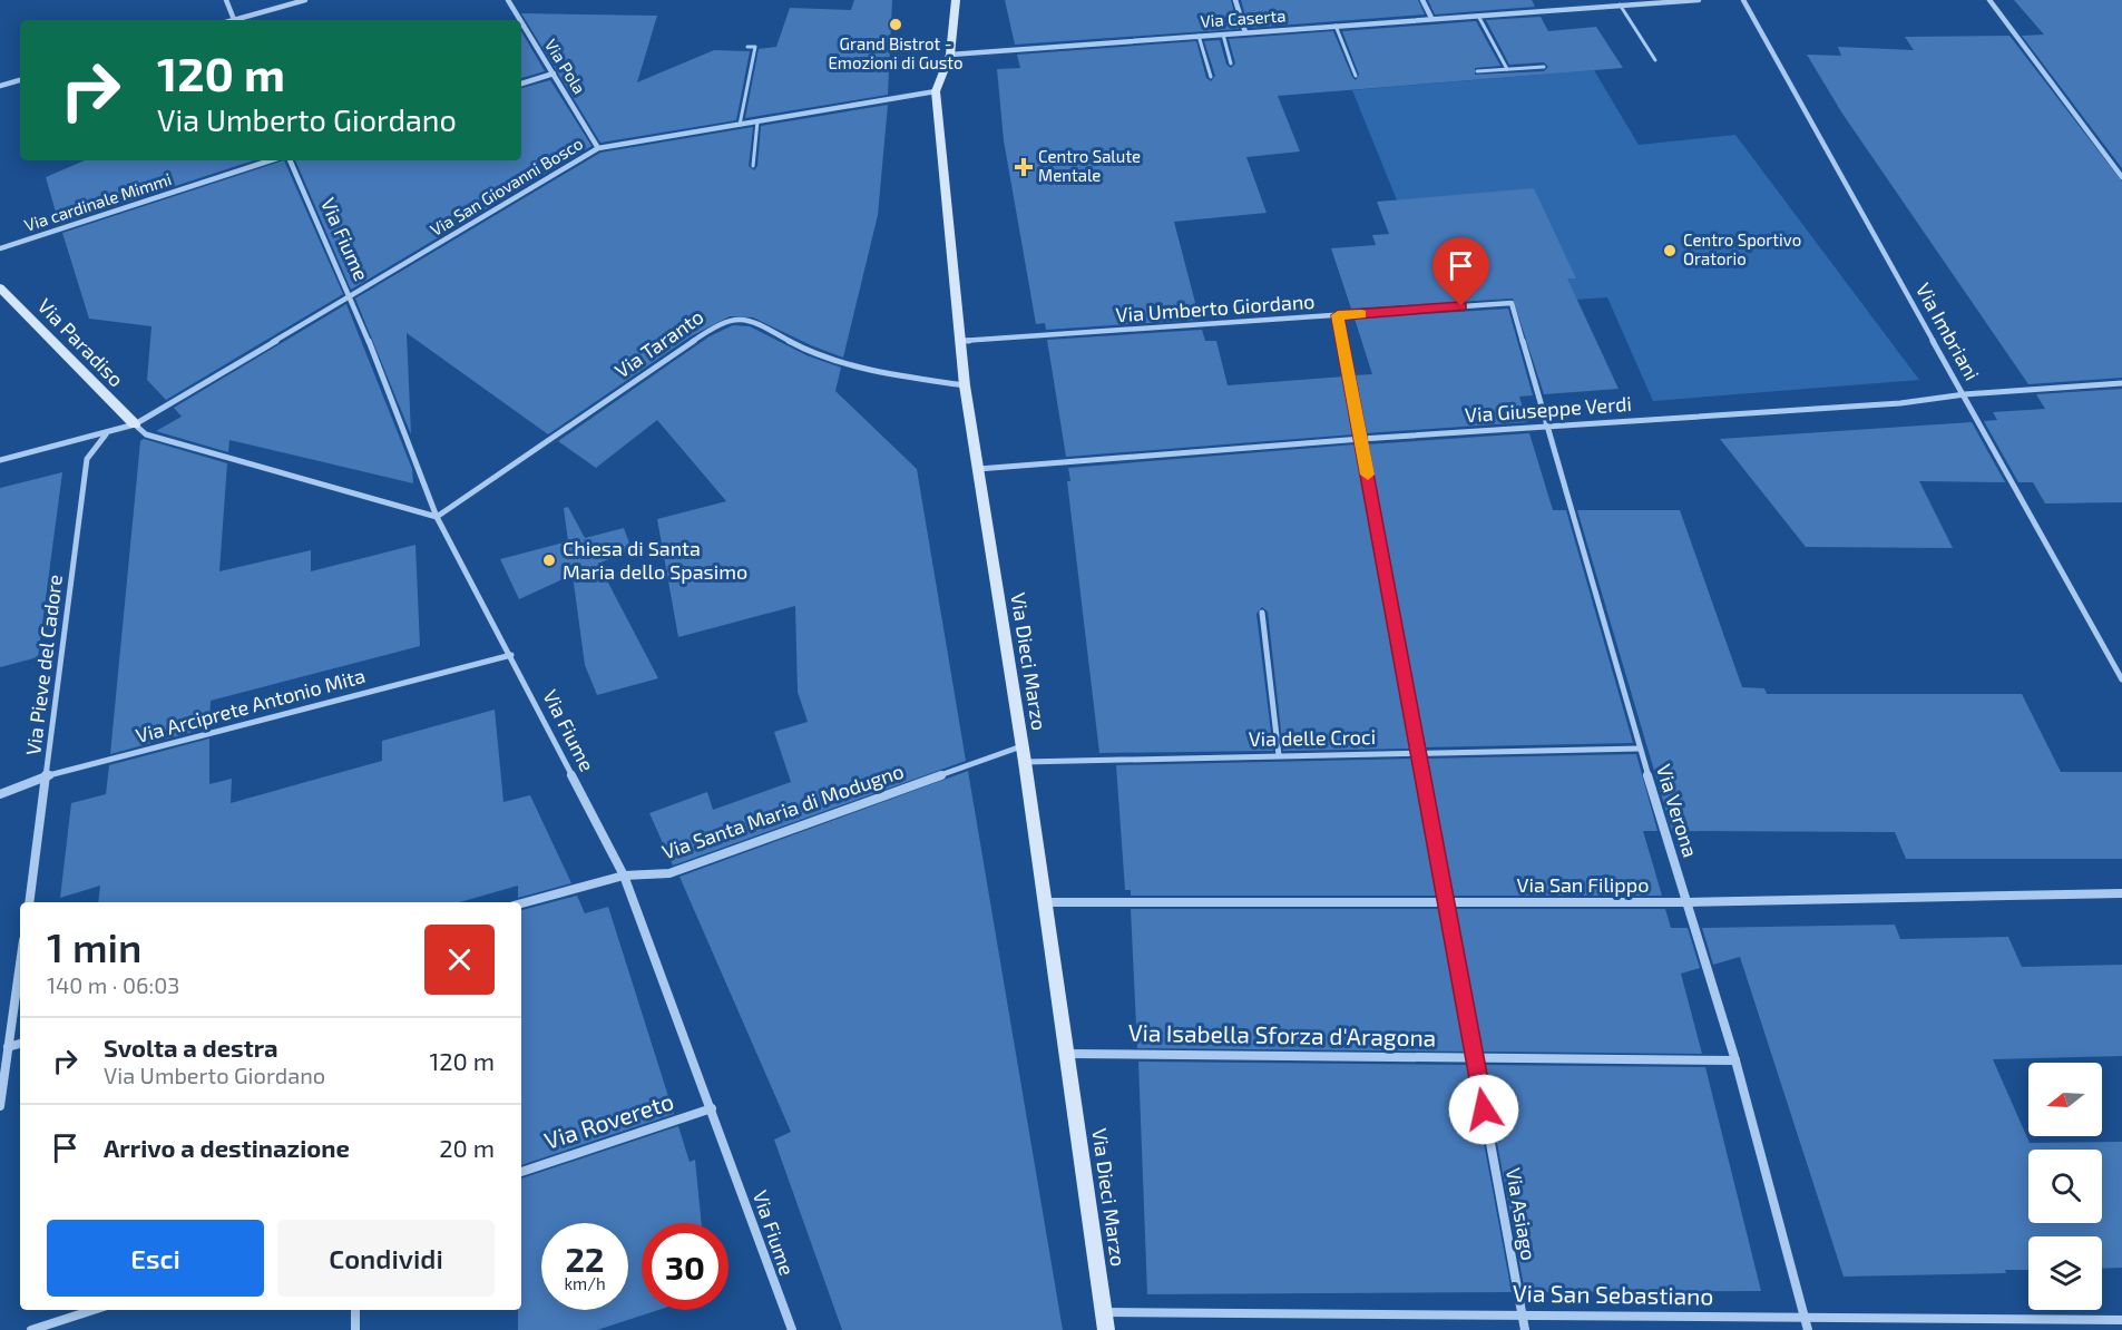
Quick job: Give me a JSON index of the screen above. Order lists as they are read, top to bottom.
{
  "streets": {
    "street": [
      "Via Caserta",
      "Via Pola",
      "Via San Giovanni Bosco",
      "Via cardinale Mimmi",
      "Via Fiume",
      "Via Umberto Giordano",
      "Via Imbriani",
      "Via Paradiso",
      "Via Taranto",
      "Via Giuseppe Verdi",
      "Via Dieci Marzo",
      "Via Pieve del Cadore",
      "Via Arciprete Antonio Mita",
      "Via delle Croci",
      "Via Verona",
      "Via Santa Maria di Modugno",
      "Via San Filippo",
      "Via Isabella Sforza d'Aragona",
      "Via Rovereto",
      "Via Asiago",
      "Via San Sebastiano"
    ]
  },
  "crossings": [
    ["Via Caserta", "Via Dieci Marzo"],
    ["Via Pola", "Via San Giovanni Bosco"],
    ["Via San Giovanni Bosco", "Via Fiume"],
    ["Via San Giovanni Bosco", "Via Paradiso"],
    ["Via San Giovanni Bosco", "Via Dieci Marzo"],
    ["Via San Giovanni Bosco", "Via Pieve del Cadore"],
    ["Via Fiume", "Via Taranto"],
    ["Via Fiume", "Via Arciprete Antonio Mita"],
    ["Via Fiume", "Via Santa Maria di Modugno"],
    ["Via Fiume", "Via Rovereto"],
    ["Via Umberto Giordano", "Via Dieci Marzo"],
    ["Via Umberto Giordano", "Via Verona"],
    ["Via Umberto Giordano", "Via Asiago"],
    ["Via Imbriani", "Via Giuseppe Verdi"],
    ["Via Taranto", "Via Dieci Marzo"],
    ["Via Giuseppe Verdi", "Via Dieci Marzo"],
    ["Via Giuseppe Verdi", "Via Verona"],
    ["Via Giuseppe Verdi", "Via Asiago"],
    ["Via Dieci Marzo", "Via delle Croci"],
    ["Via Dieci Marzo", "Via Santa Maria di Modugno"],
    ["Via Dieci Marzo", "Via San Filippo"],
    ["Via Dieci Marzo", "Via Isabella Sforza d'Aragona"],
    ["Via Dieci Marzo", "Via San Sebastiano"],
    ["Via Pieve del Cadore", "Via Arciprete Antonio Mita"],
    ["Via delle Croci", "Via Verona"],
    ["Via delle Croci", "Via Asiago"],
    ["Via Verona", "Via San Filippo"],
    ["Via Verona", "Via Isabella Sforza d'Aragona"],
    ["Via Verona", "Via San Sebastiano"],
    ["Via San Filippo", "Via Asiago"],
    ["Via Isabella Sforza d'Aragona", "Via Asiago"],
    ["Via Asiago", "Via San Sebastiano"]
  ],
  "places": {
    "other": ["Grand Bistrot - Emozioni di Gusto", "Centro Sportivo Oratorio", "Chiesa di Santa Maria dello Spasimo"],
    "health": ["Centro Salute Mentale"]
  },
  "north": "left",
  "page": {
    "turn": ["120 m", "Via Umberto Giordano"],
    "heading": ["1 min", "140 m · 06:03"],
    "list": [
      {
        "name": "Svolta a destra",
        "note": "Via Umberto Giordano",
        "value": "120 m"
      },
      {
        "name": "Arrivo a destinazione",
        "value": "20 m"
      }
    ],
    "buttons": ["Esci", "Condividi"],
    "speed": "22 km/h",
    "limit": "30"
  }
}
